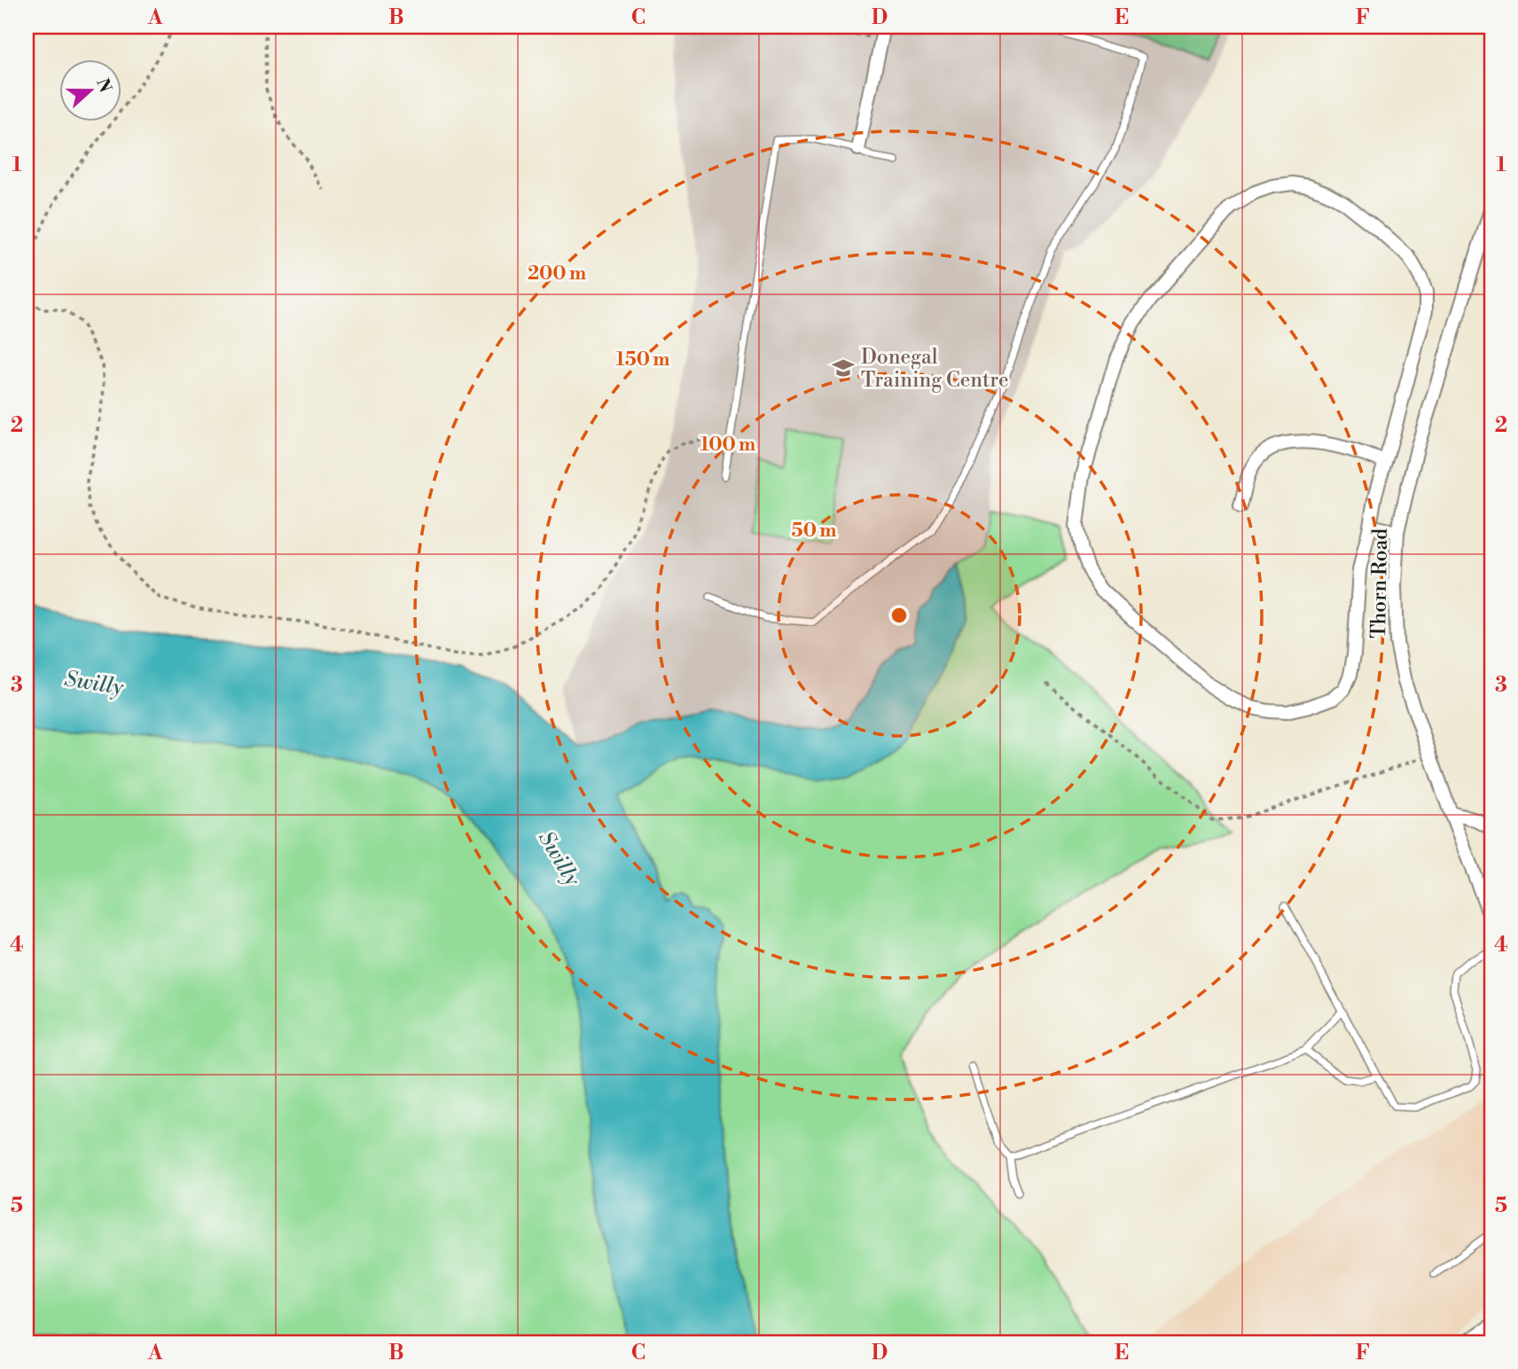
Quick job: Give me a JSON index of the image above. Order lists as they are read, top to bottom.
{
  "streets": {
    "street": ["Thorn Road"]
  },
  "water": ["Swilly"],
  "places": {
    "school or university": ["Donegal Training Centre"]
  },
  "north": "right",
  "grid": {
    "columns": [
      "A",
      "B",
      "C",
      "D",
      "E",
      "F"
    ],
    "rows": [
      "1",
      "2",
      "3",
      "4",
      "5"
    ]
  },
  "rings": [
    "200 m",
    "150 m",
    "100 m",
    "50 m"
  ]
}
